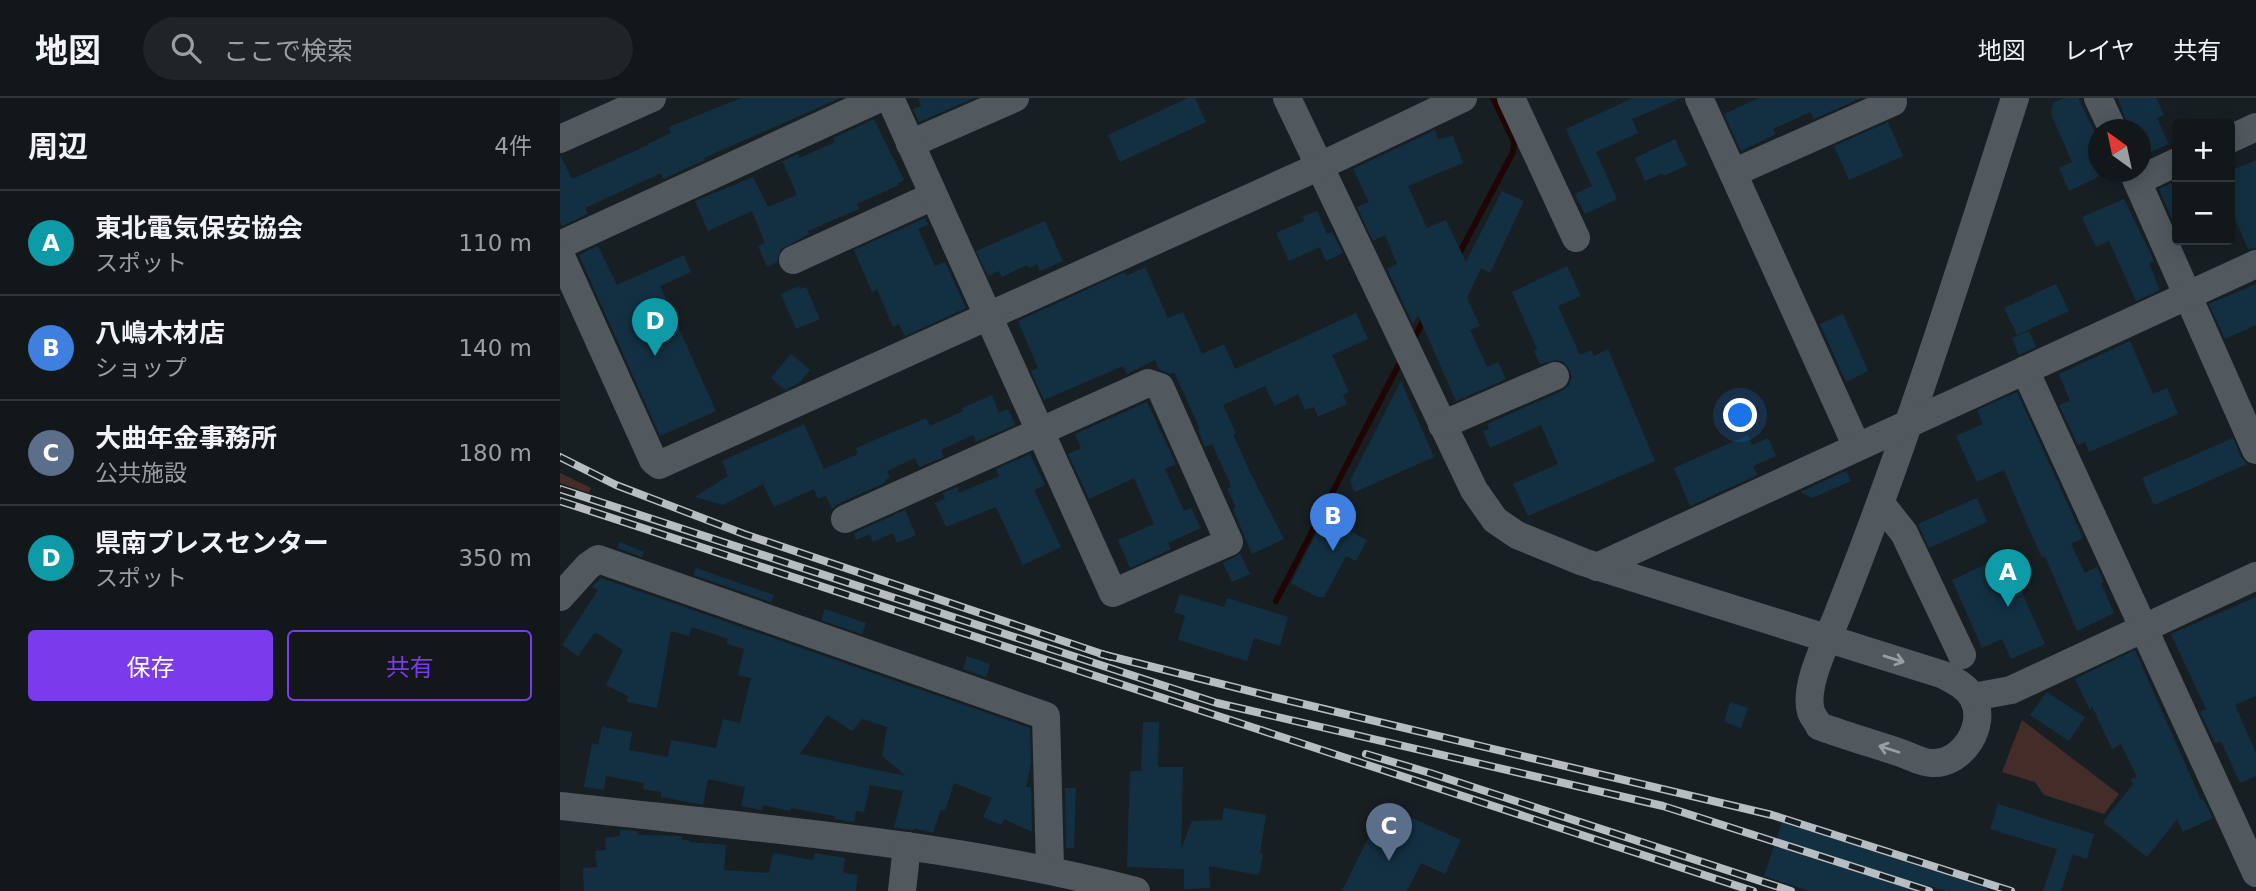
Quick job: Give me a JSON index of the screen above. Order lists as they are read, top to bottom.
{
  "north": "top left",
  "page": {
    "header": "地図",
    "search": "ここで検索",
    "nav": ["地図", "レイヤ", "共有"],
    "heading": ["周辺", "4件"],
    "map_buttons": ["+", "−"],
    "list": [
      {
        "mark": "A",
        "name": "東北電気保安協会",
        "note": "スポット",
        "value": "110 m"
      },
      {
        "mark": "B",
        "name": "八嶋木材店",
        "note": "ショップ",
        "value": "140 m"
      },
      {
        "mark": "C",
        "name": "大曲年金事務所",
        "note": "公共施設",
        "value": "180 m"
      },
      {
        "mark": "D",
        "name": "県南プレスセンター",
        "note": "スポット",
        "value": "350 m"
      }
    ],
    "pins": [
      "D",
      "B",
      "A",
      "C"
    ],
    "buttons": ["保存", "共有"]
  }
}
